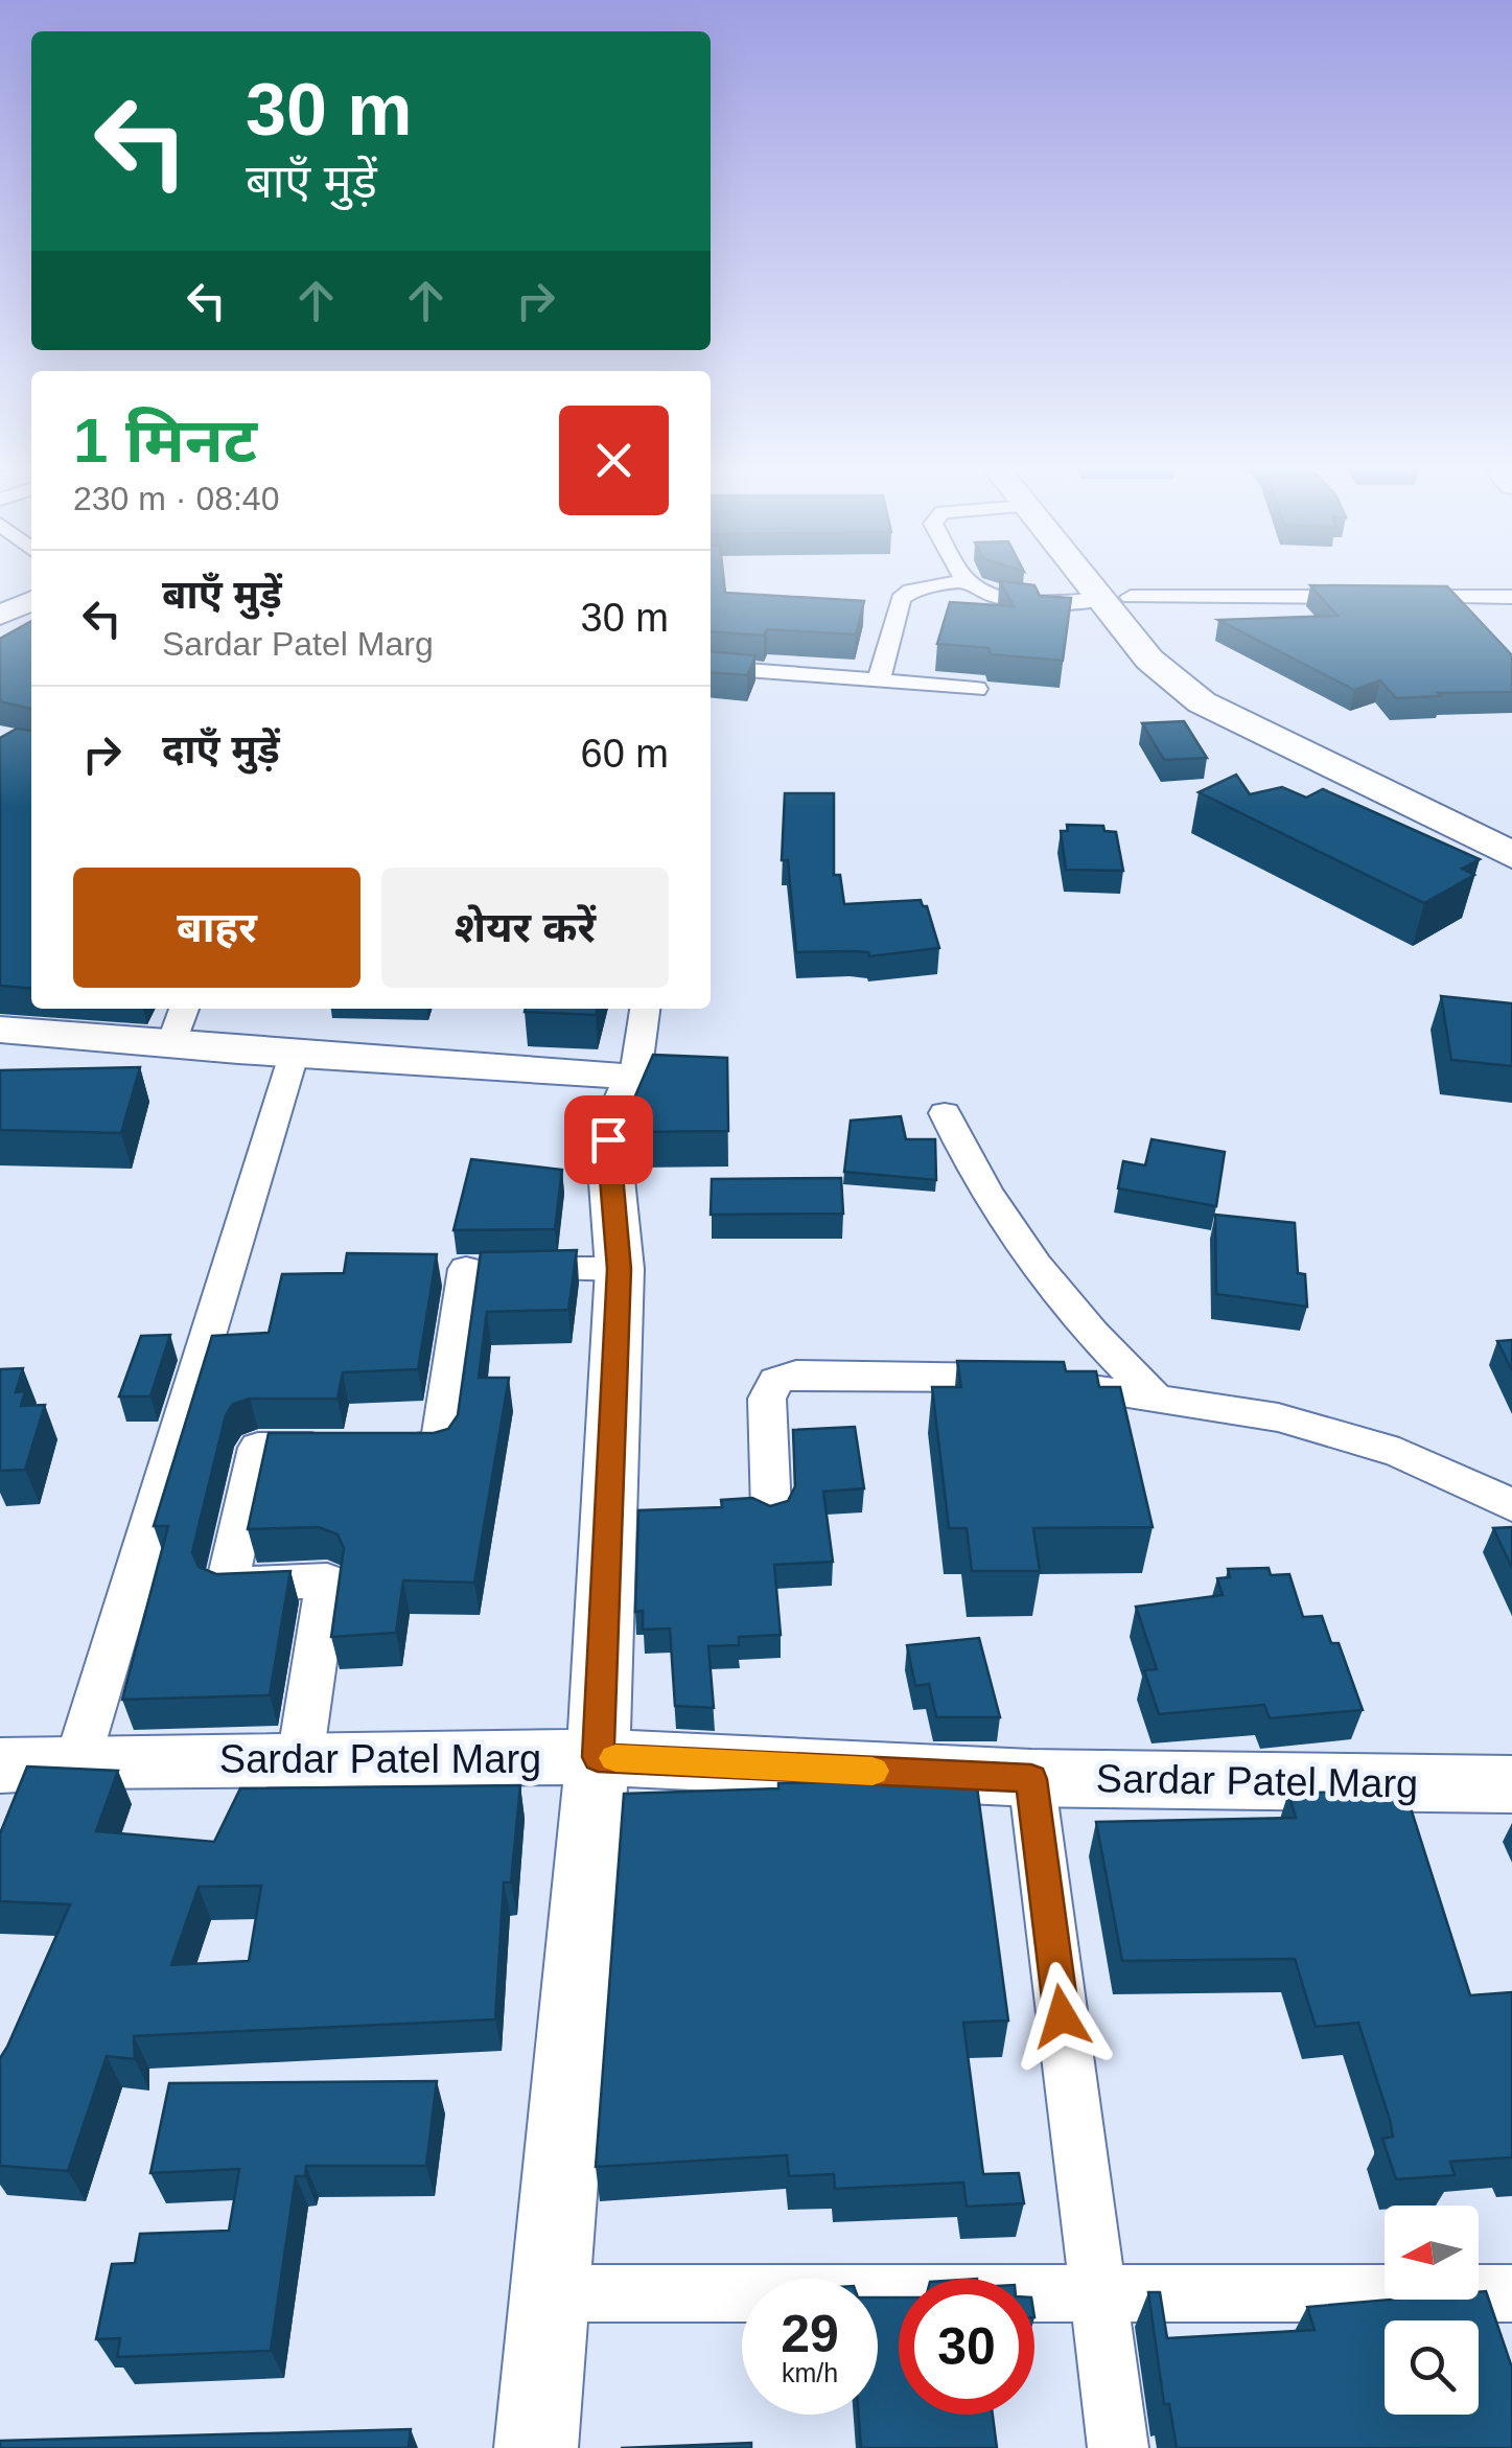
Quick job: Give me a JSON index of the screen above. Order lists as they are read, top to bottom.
{
  "streets": {
    "street": ["Sardar Patel Marg"]
  },
  "north": "left",
  "page": {
    "turn": ["30 m", "बाएँ मुड़ें"],
    "heading": ["1 मिनट", "230 m · 08:40"],
    "list": [
      {
        "name": "बाएँ मुड़ें",
        "note": "Sardar Patel Marg",
        "value": "30 m"
      },
      {
        "name": "दाएँ मुड़ें",
        "value": "60 m"
      }
    ],
    "buttons": ["बाहर", "शेयर करें"],
    "speed": "29 km/h",
    "limit": "30"
  }
}
